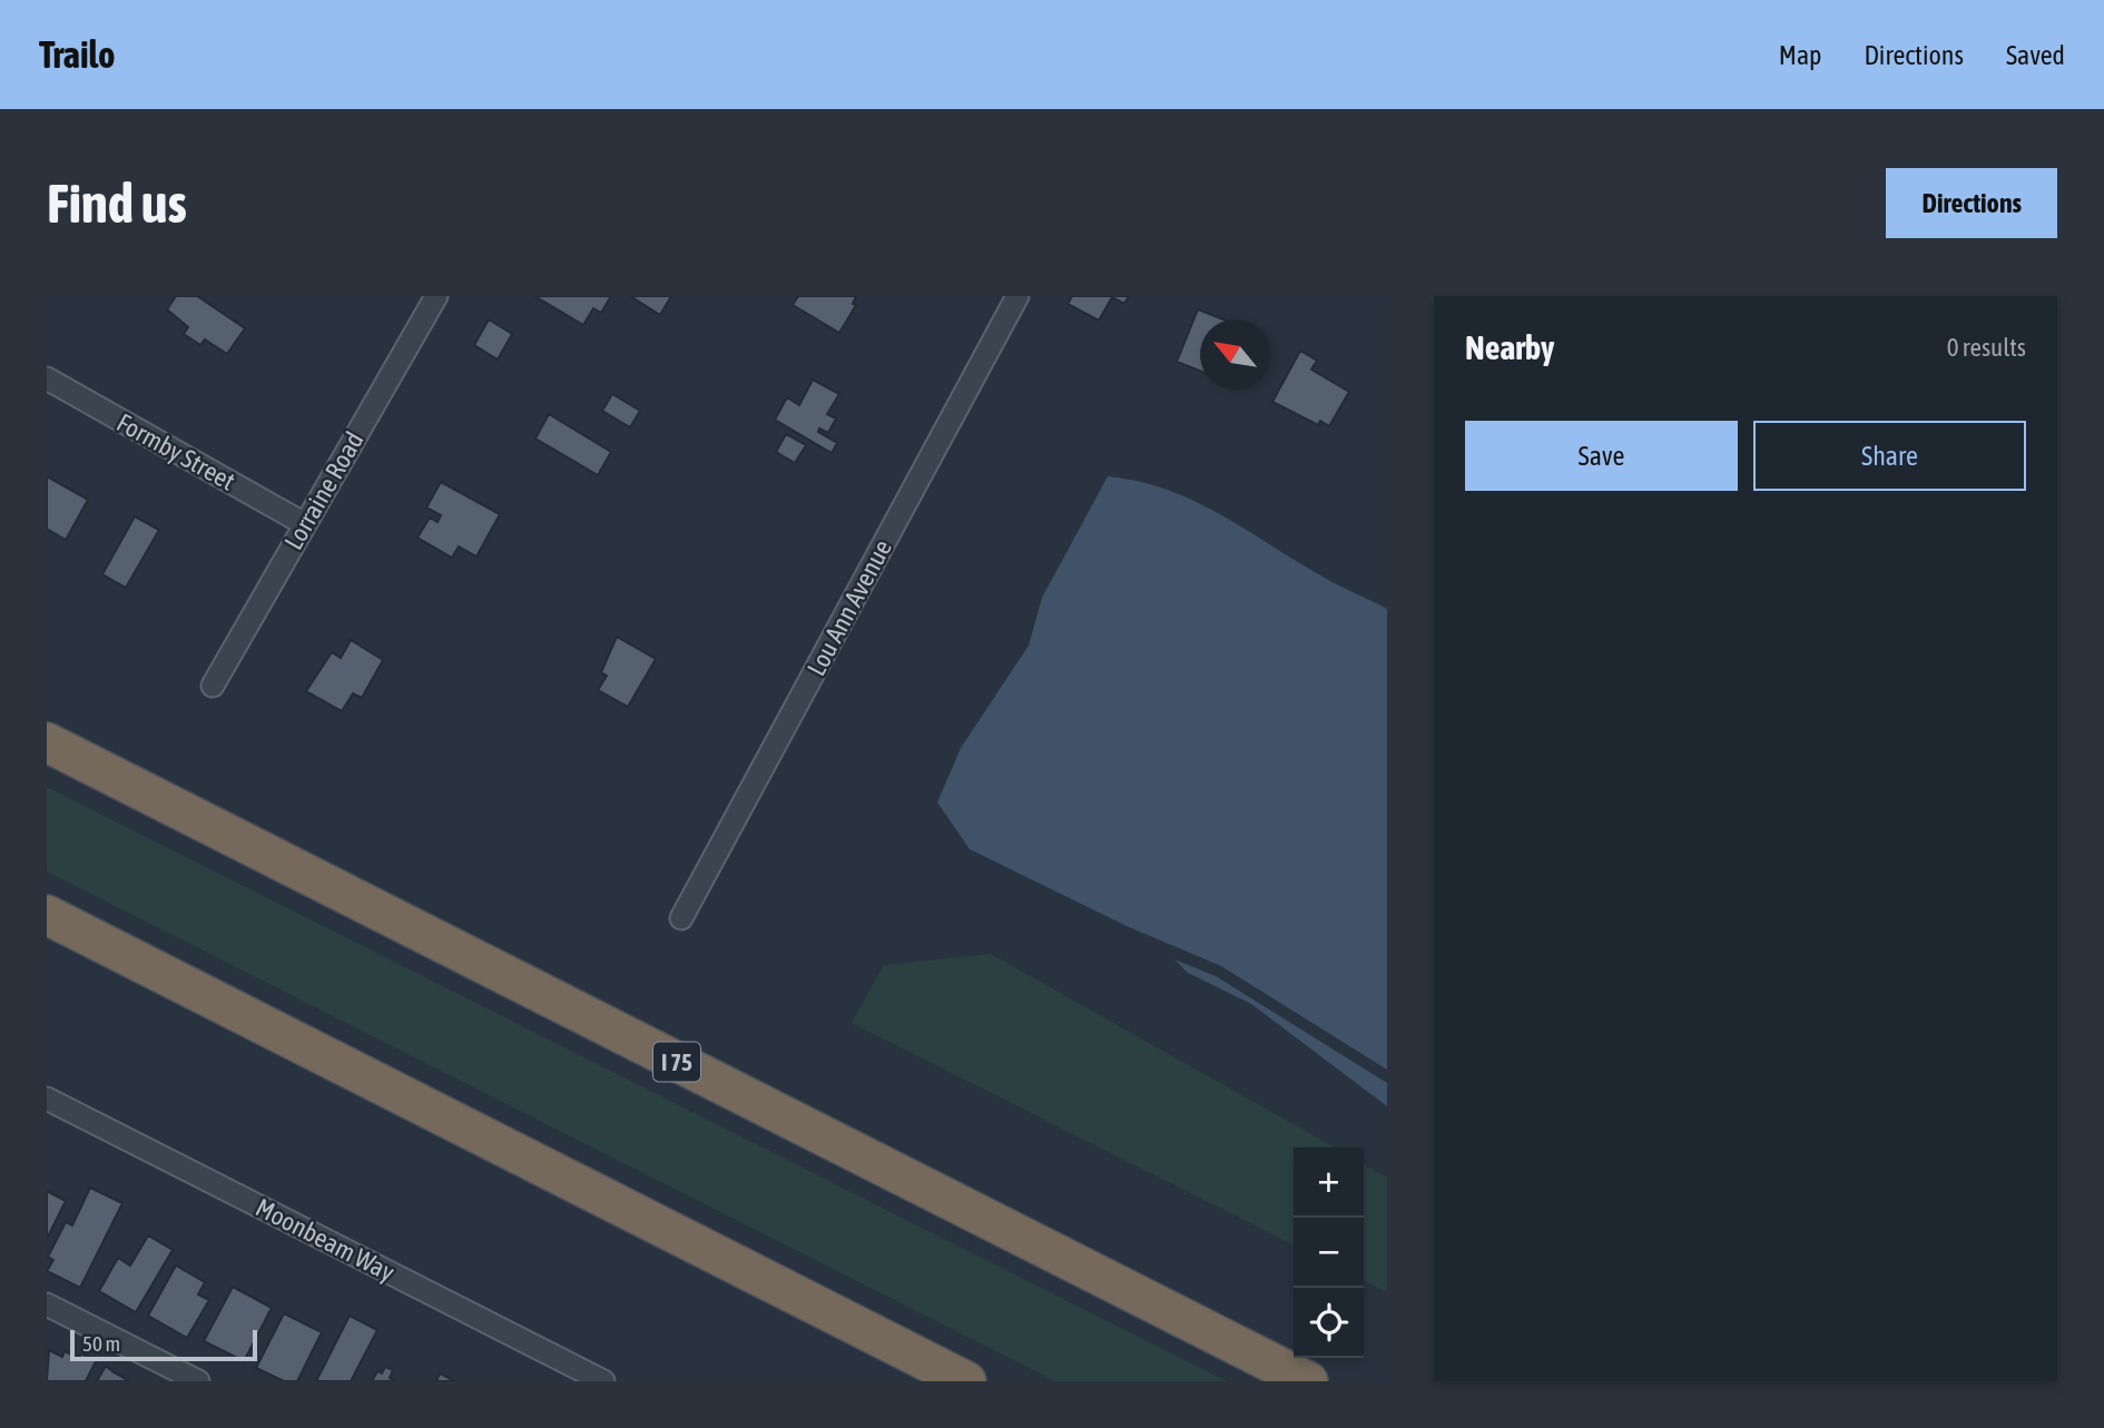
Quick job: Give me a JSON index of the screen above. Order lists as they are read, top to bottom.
{
  "streets": {
    "highway": ["I 75"],
    "street": [
      "Formby Street",
      "Lorraine Road",
      "Lou Ann Avenue",
      "Moonbeam Way"
    ]
  },
  "crossings": [
    ["Formby Street", "Lorraine Road"]
  ],
  "scale_bar": "50 m",
  "north": "top left",
  "page": {
    "header": "Trailo",
    "nav": ["Map", "Directions", "Saved"],
    "buttons": [
      "Directions",
      ["Save", "Share"]
    ],
    "title": "Find us",
    "heading": ["Nearby", "0 results"],
    "map_buttons": ["+", "−"],
    "scale": "50 m"
  }
}
